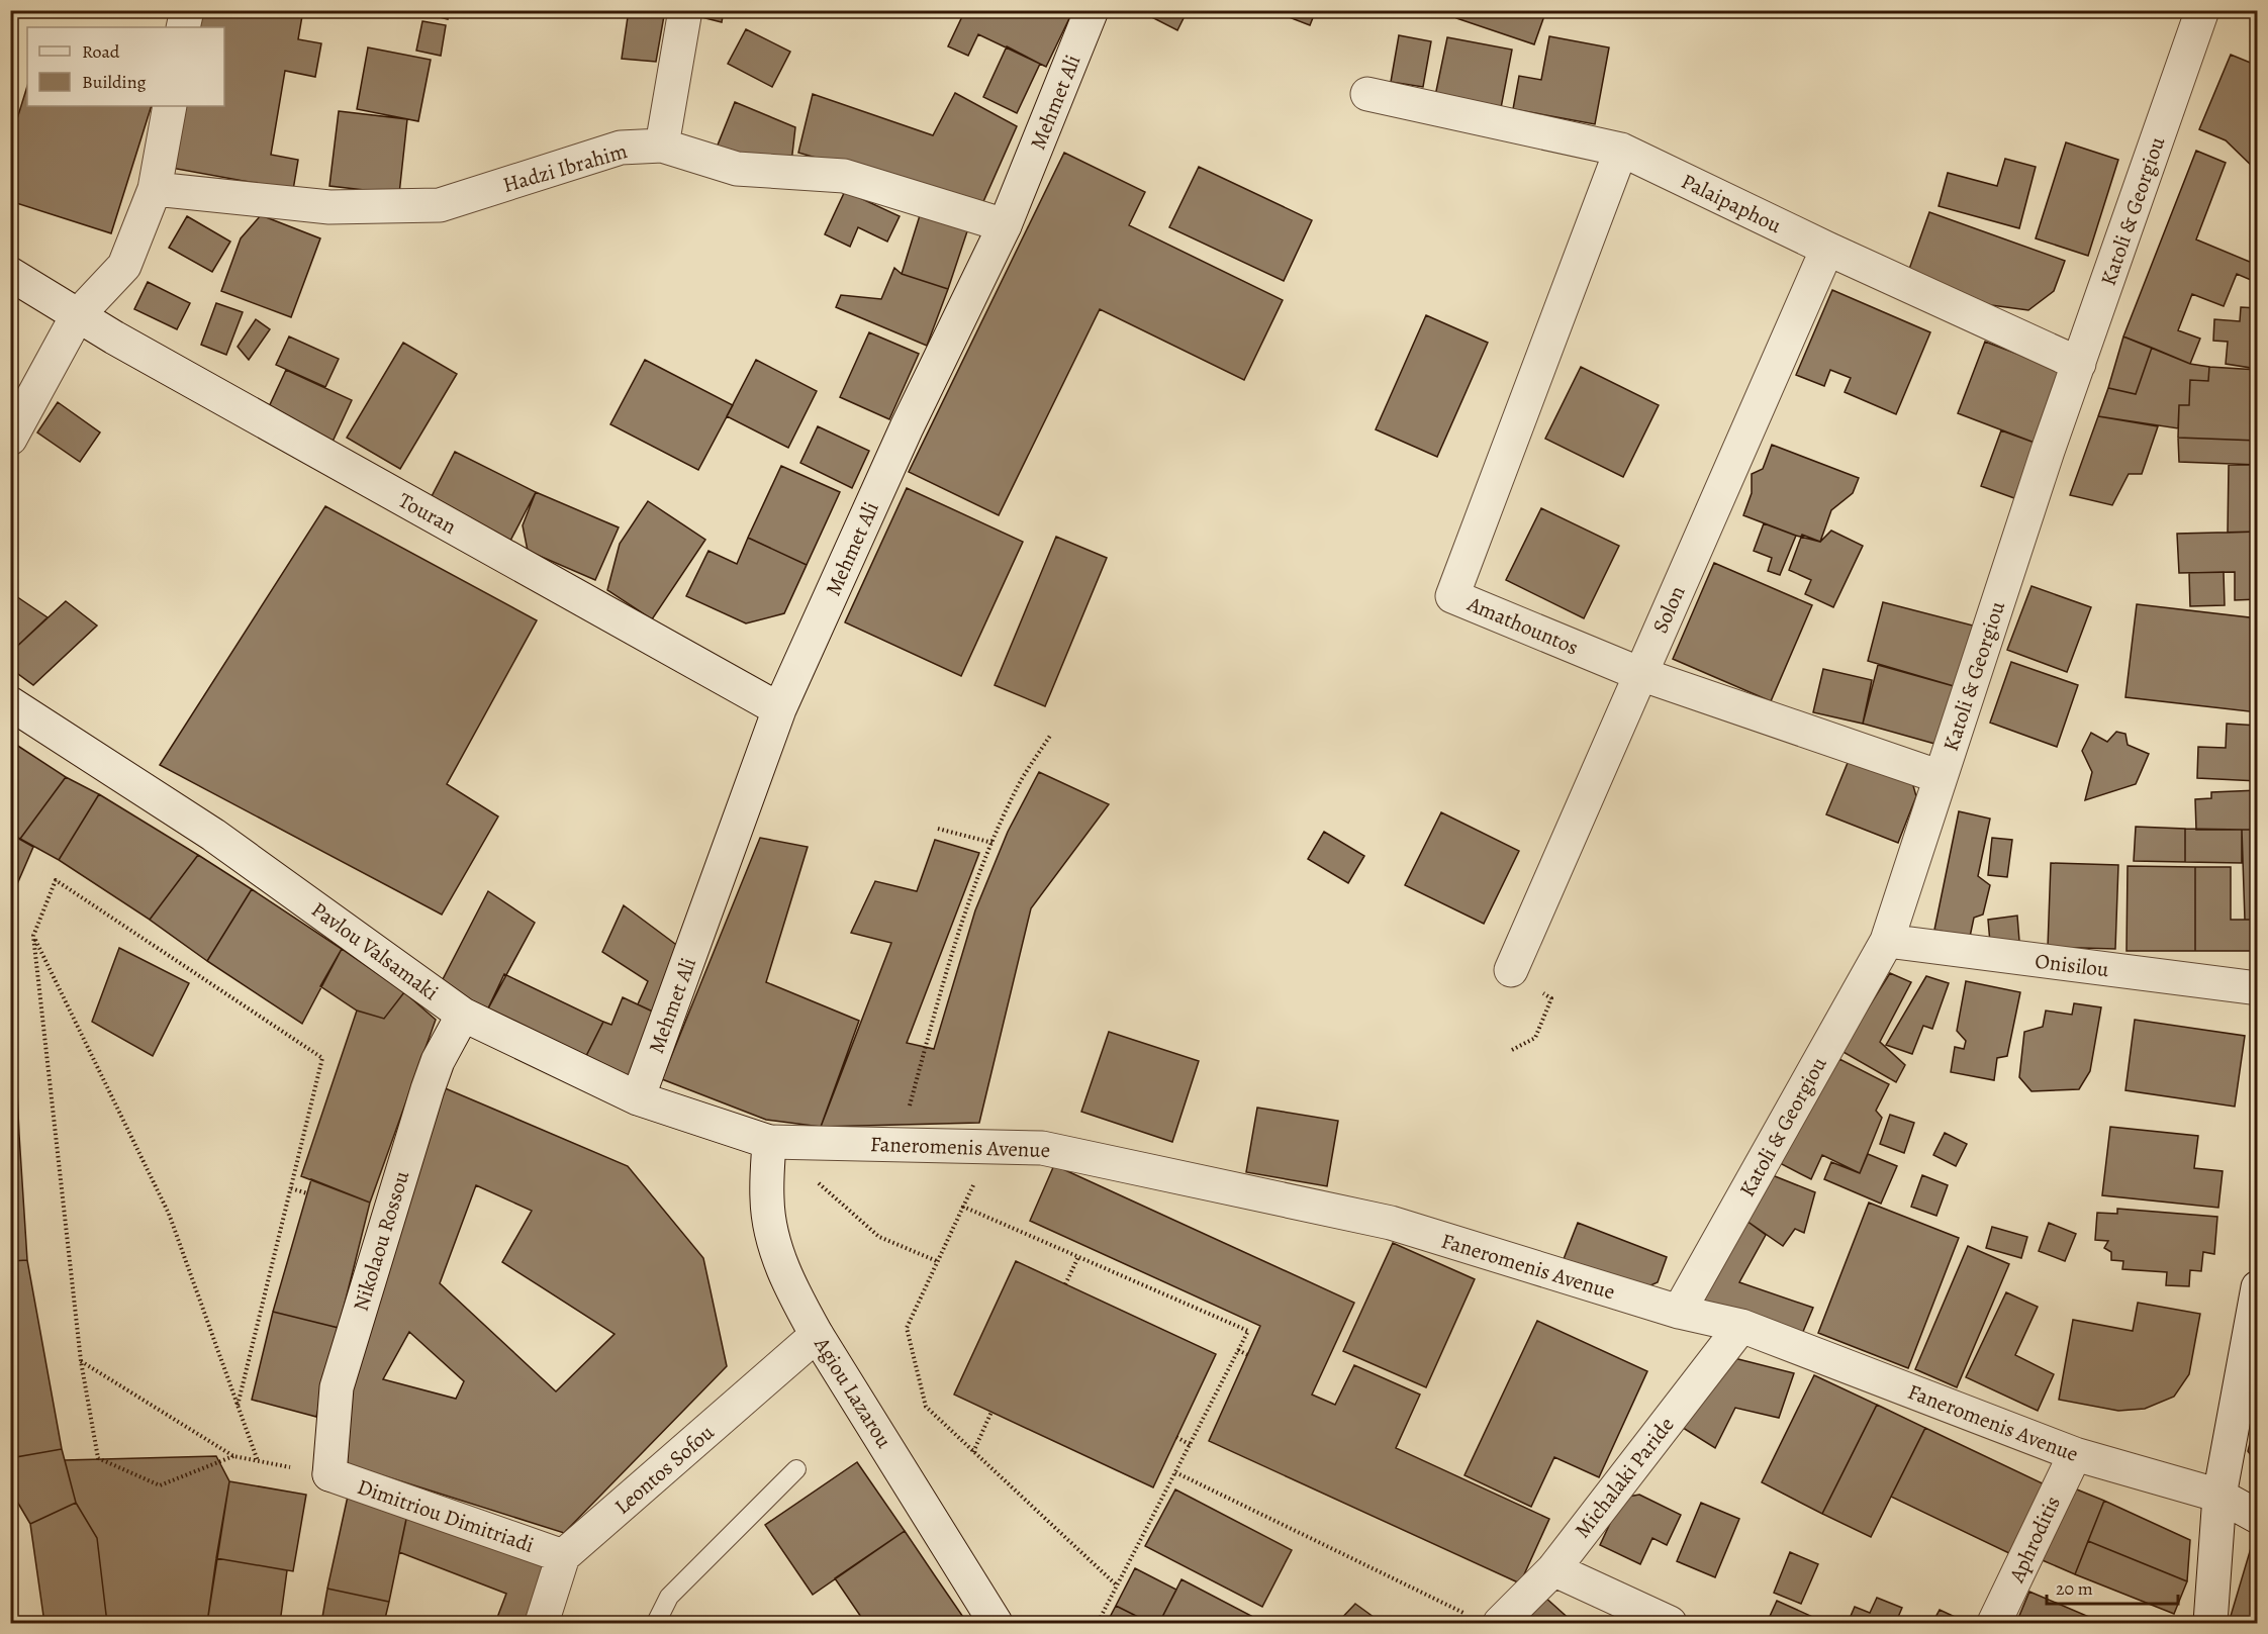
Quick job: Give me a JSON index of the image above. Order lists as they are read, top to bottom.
{
  "streets": {
    "street": [
      "Mehmet Ali",
      "Hadzi Ibrahim",
      "Palaipaphou",
      "Katoli & Georgiou",
      "Touran",
      "Solon",
      "Amathountos",
      "Pavlou Valsamaki",
      "Onisilou",
      "Faneromenis Avenue",
      "Nikolaou Rossou",
      "Agiou Lazarou",
      "Leontos Sofou",
      "Michalaki Paride",
      "Dimitriou Dimitriadi",
      "Aphroditis"
    ]
  },
  "crossings": [
    ["Mehmet Ali", "Hadzi Ibrahim"],
    ["Mehmet Ali", "Touran"],
    ["Mehmet Ali", "Pavlou Valsamaki"],
    ["Palaipaphou", "Katoli & Georgiou"],
    ["Palaipaphou", "Solon"],
    ["Palaipaphou", "Amathountos"],
    ["Katoli & Georgiou", "Amathountos"],
    ["Katoli & Georgiou", "Onisilou"],
    ["Katoli & Georgiou", "Faneromenis Avenue"],
    ["Solon", "Amathountos"],
    ["Pavlou Valsamaki", "Faneromenis Avenue"],
    ["Pavlou Valsamaki", "Nikolaou Rossou"],
    ["Pavlou Valsamaki", "Agiou Lazarou"],
    ["Faneromenis Avenue", "Agiou Lazarou"],
    ["Faneromenis Avenue", "Michalaki Paride"],
    ["Faneromenis Avenue", "Aphroditis"],
    ["Nikolaou Rossou", "Dimitriou Dimitriadi"],
    ["Agiou Lazarou", "Leontos Sofou"],
    ["Leontos Sofou", "Dimitriou Dimitriadi"]
  ],
  "legend": ["Road", "Building"],
  "scale_bar": "20 m"
}
